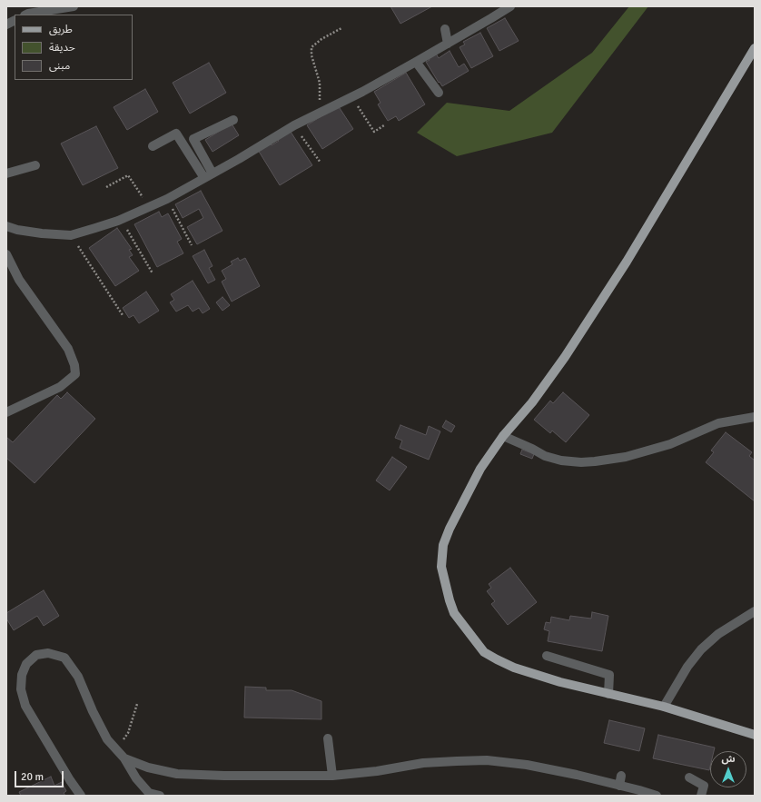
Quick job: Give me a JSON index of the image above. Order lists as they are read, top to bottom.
{
  "legend": ["طريق", "حديقة", "مبنى"],
  "scale_bar": "20 m",
  "north": "top"
}
